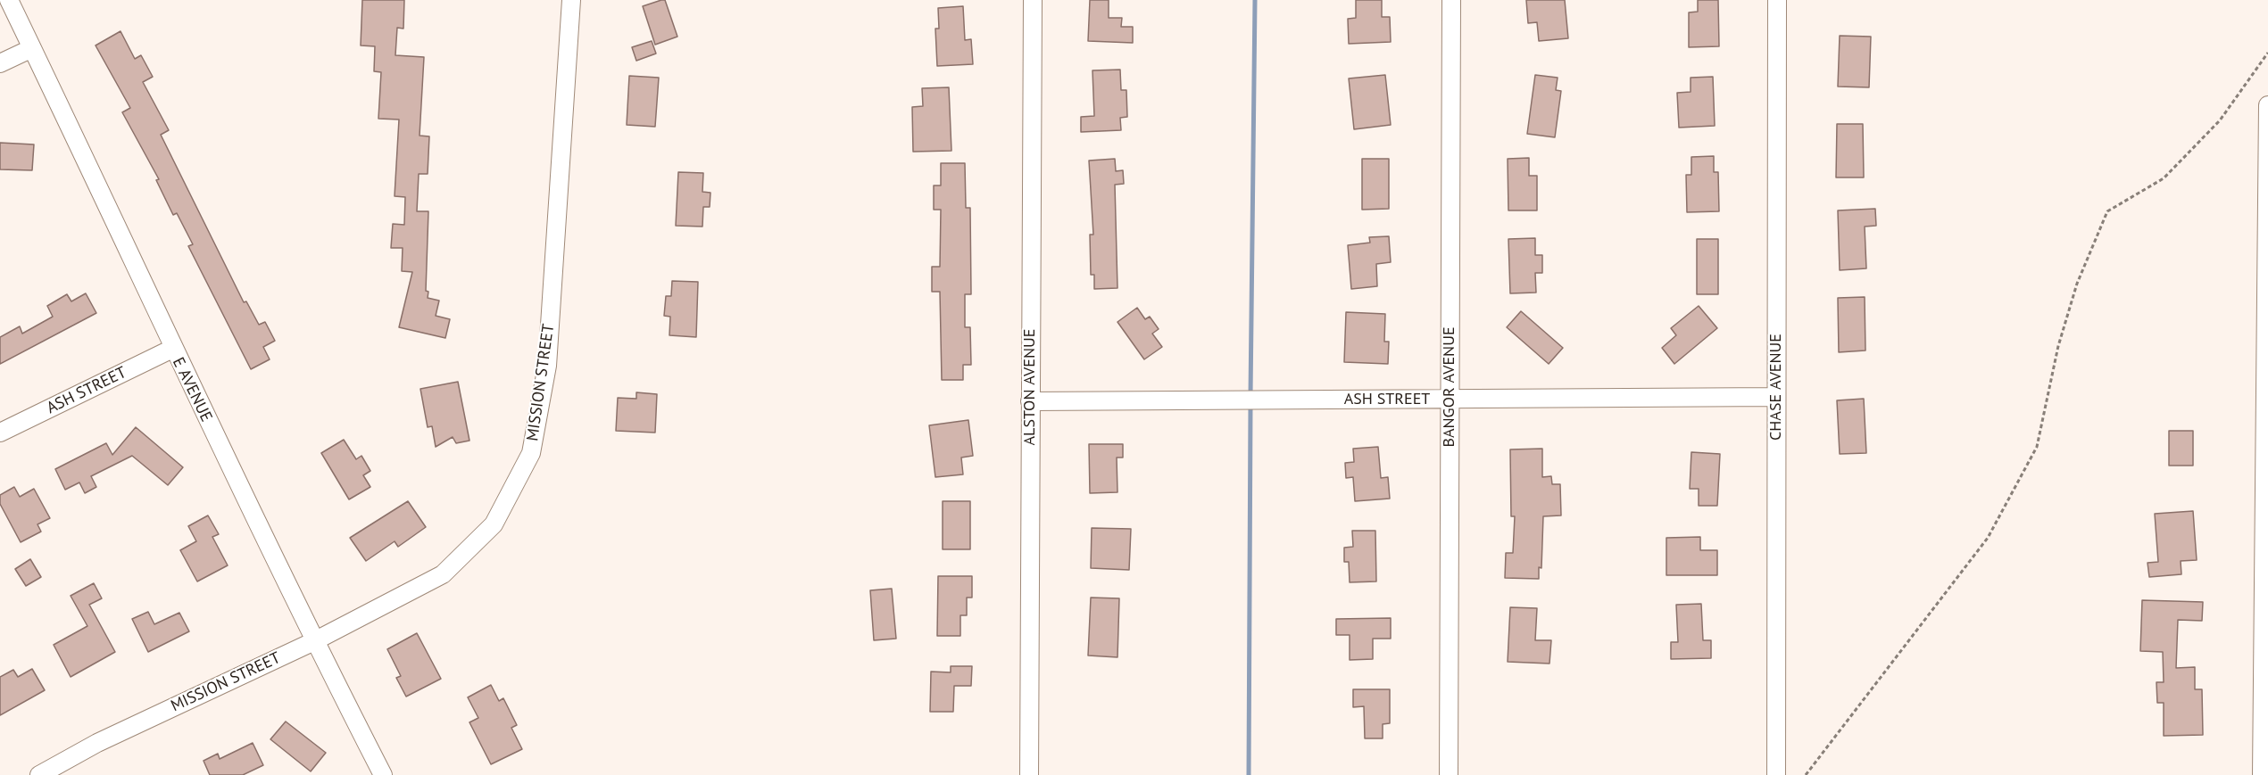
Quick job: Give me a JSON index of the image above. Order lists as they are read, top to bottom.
{
  "streets": {
    "street": [
      "MISSION STREET",
      "ALSTON AVENUE",
      "BANGOR AVENUE",
      "CHASE AVENUE",
      "E AVENUE",
      "ASH STREET"
    ]
  },
  "crossings": [
    ["MISSION STREET", "E AVENUE"],
    ["ALSTON AVENUE", "ASH STREET"],
    ["BANGOR AVENUE", "ASH STREET"],
    ["CHASE AVENUE", "ASH STREET"],
    ["E AVENUE", "ASH STREET"]
  ]
}
